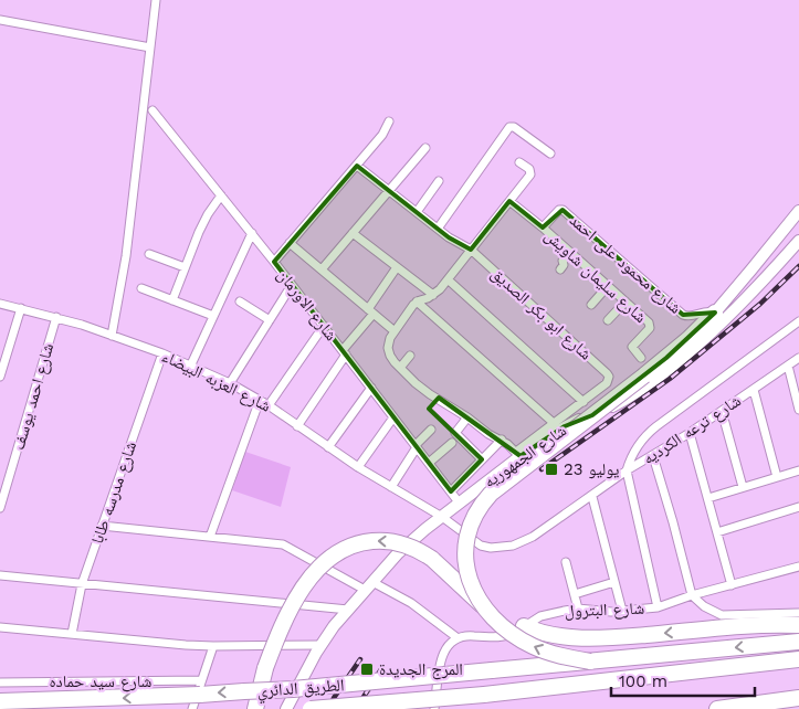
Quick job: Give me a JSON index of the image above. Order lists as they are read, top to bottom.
{
  "streets": {
    "highway": ["الطريق الدائري"],
    "main road": ["شارع الجمهوريه"],
    "street": [
      "شارع محمود على احمد",
      "شارع سليمان شاويش",
      "شارع الاورمان",
      "شارع ابو بكر الصديق",
      "شارع العزبه البيضاء",
      "شارع احمد يوسف",
      "شارع ترعه الكرديه",
      "شارع مدرسه طابا",
      "شارع البترول",
      "شارع سيد حماده"
    ]
  },
  "crossings": [
    ["شارع محمود على احمد", "شارع سليمان شاويش"],
    ["شارع محمود على احمد", "شارع الجمهوريه"],
    ["شارع الاورمان", "شارع الجمهوريه"],
    ["شارع العزبه البيضاء", "شارع احمد يوسف"],
    ["شارع العزبه البيضاء", "شارع ترعه الكرديه"],
    ["شارع العزبه البيضاء", "شارع الجمهوريه"],
    ["شارع العزبه البيضاء", "شارع مدرسه طابا"],
    ["شارع ترعه الكرديه", "شارع الجمهوريه"]
  ],
  "places": {
    "transit": ["23 يوليو", "المرج الجديدة"]
  },
  "scale_bar": "100 m"
}
